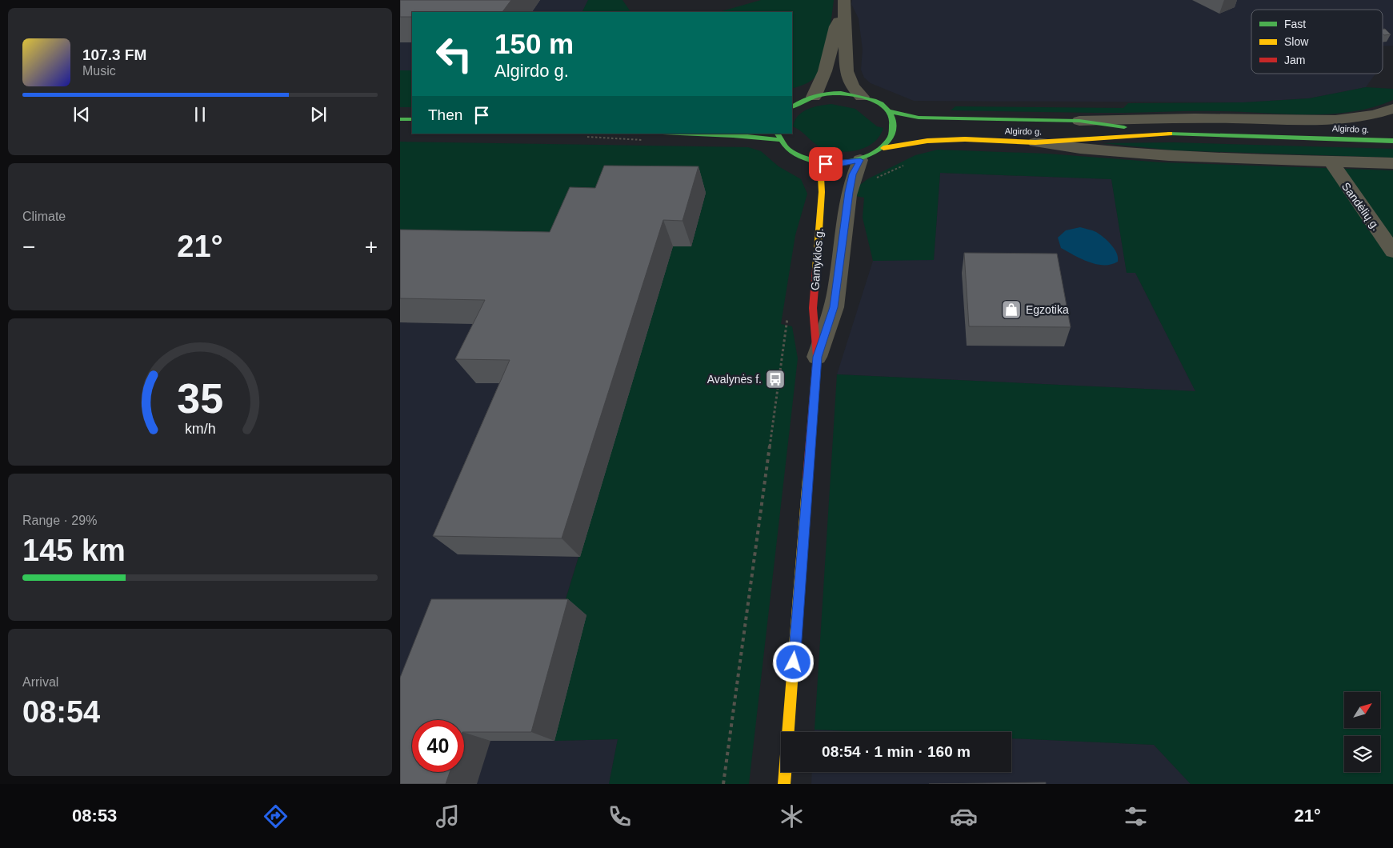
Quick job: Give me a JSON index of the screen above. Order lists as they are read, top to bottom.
{
  "streets": {
    "main road": ["Algirdo g.", "Gamyklos g."],
    "street": ["Sandėlių g."]
  },
  "crossings": [
    ["Algirdo g.", "Gamyklos g."]
  ],
  "places": {
    "shop": ["Egzotika"],
    "bus stop": ["Avalynės f."]
  },
  "legend": ["Fast", "Slow", "Jam"],
  "north": "top right",
  "page": {
    "turn": ["150 m", "Algirdo g."],
    "song": ["107.3 FM", "Music"],
    "then": "Then",
    "tile": [
      "Climate",
      ["Range · 29%", "145 km"],
      ["Arrival", "08:54"]
    ],
    "heat": ["−", "21°", "+"],
    "limit": "40",
    "trip": "08:54 · 1 min · 160 m",
    "tabs": ["08:53", "21°"],
    "gauge": ["35", "km/h"]
  }
}
